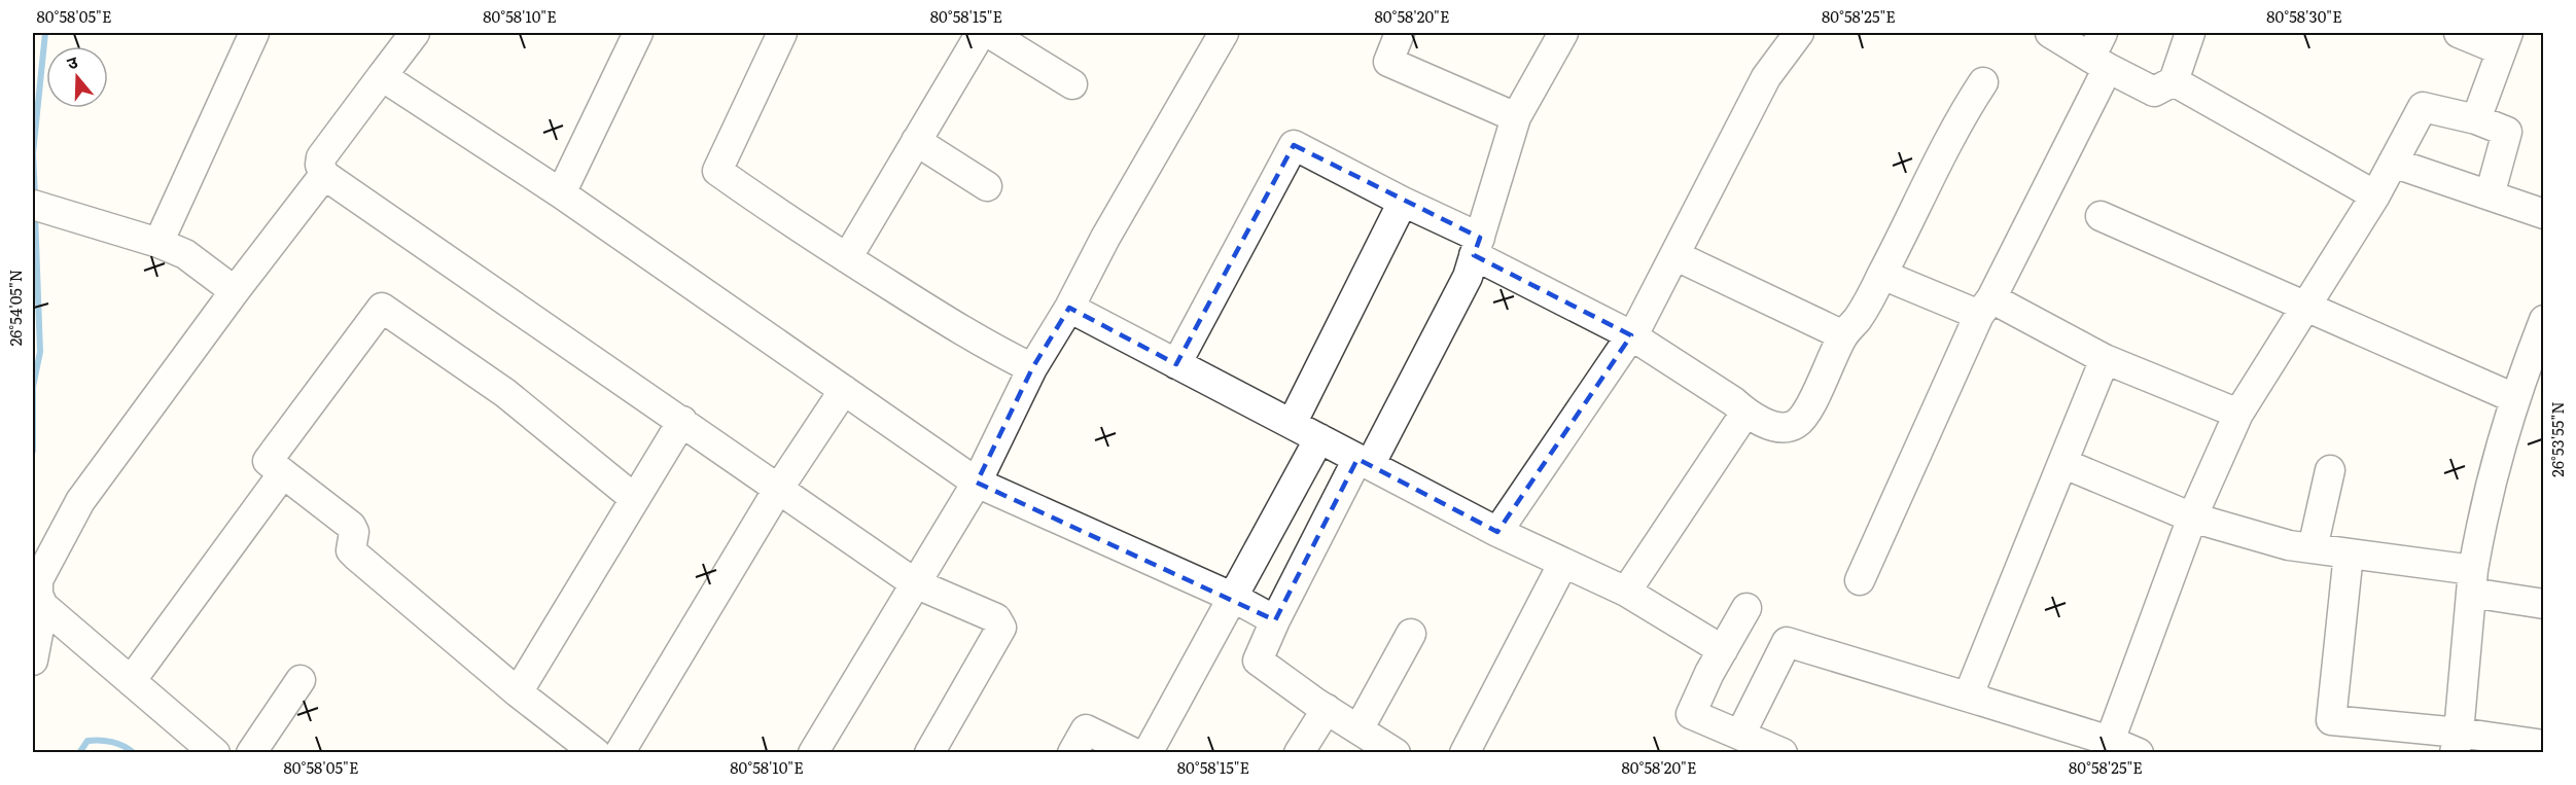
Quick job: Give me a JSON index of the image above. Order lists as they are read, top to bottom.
{
  "north": "top",
  "coordinates": [
    "80°58'05\"E",
    "80°58'10\"E",
    "80°58'15\"E",
    "80°58'20\"E",
    "80°58'25\"E",
    "80°58'30\"E",
    "26°54'05\"N",
    "26°53'55\"N"
  ]
}
